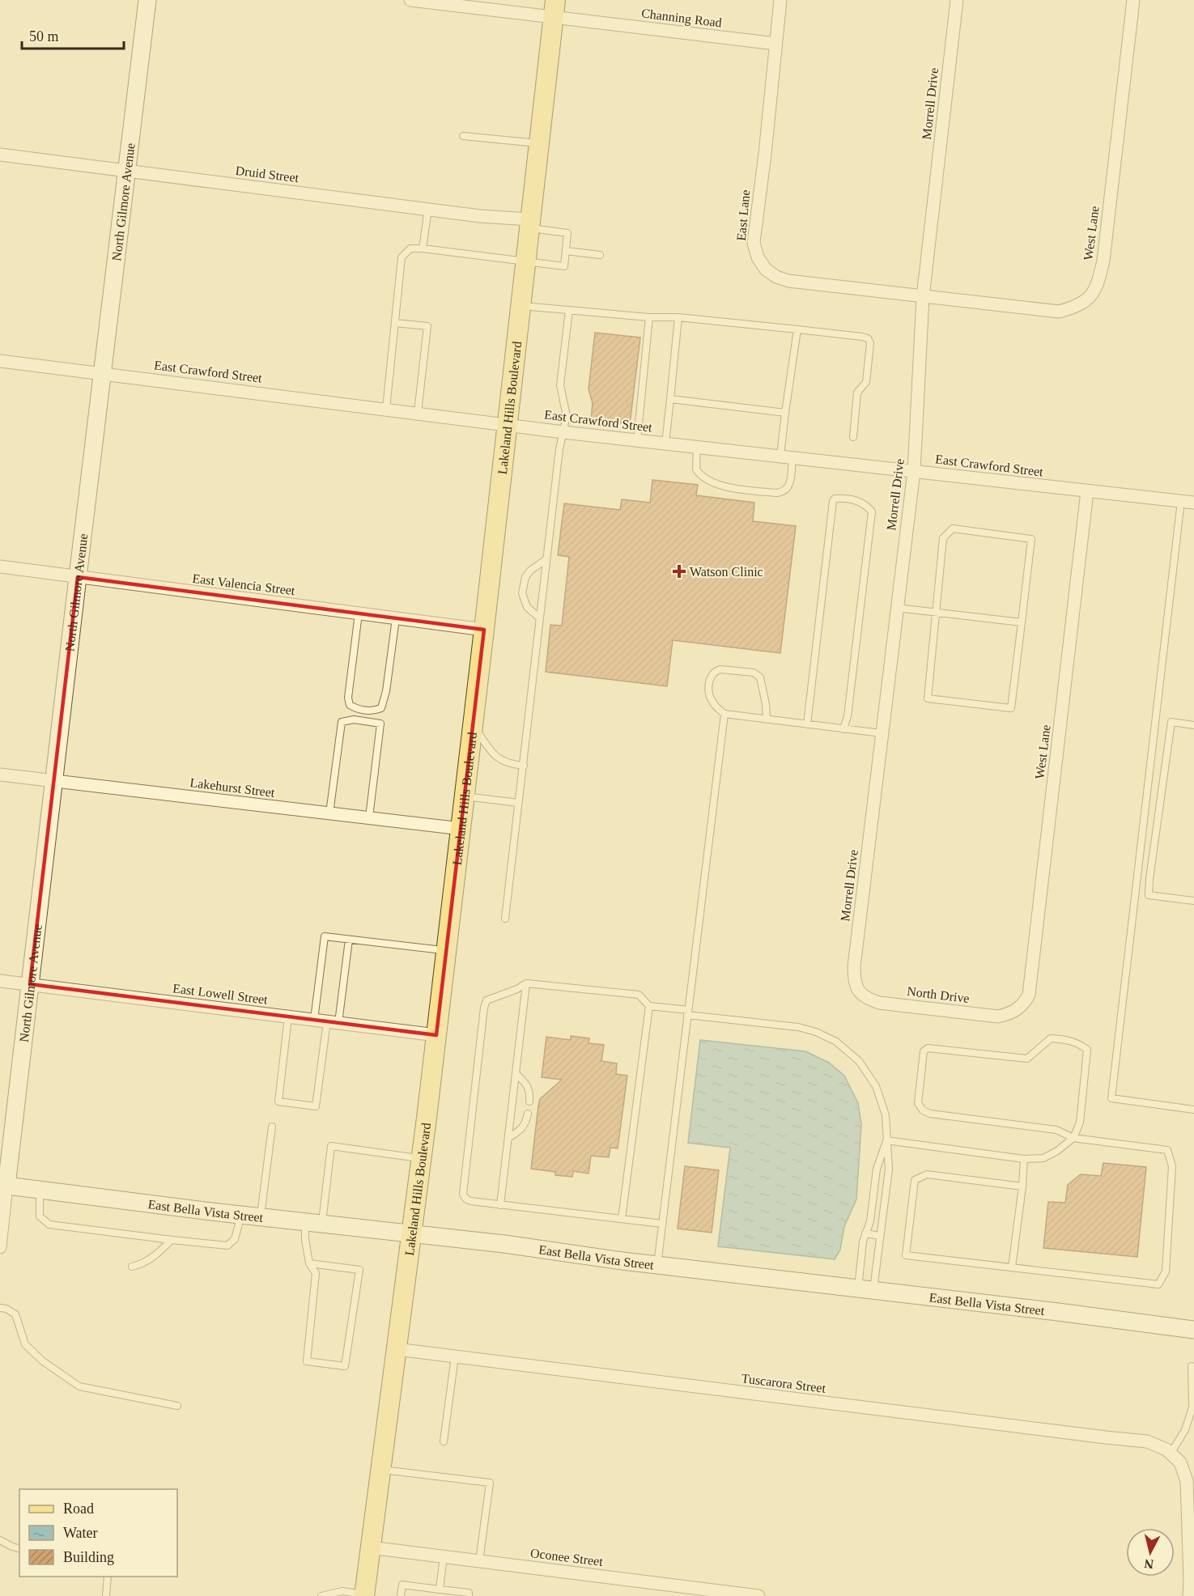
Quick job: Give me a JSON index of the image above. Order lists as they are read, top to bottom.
{
  "streets": {
    "main road": ["Lakeland Hills Boulevard"],
    "street": [
      "Channing Road",
      "Morrell Drive",
      "Druid Street",
      "North Gilmore Avenue",
      "East Lane",
      "West Lane",
      "East Crawford Street",
      "East Valencia Street",
      "Lakehurst Street",
      "East Lowell Street",
      "North Drive",
      "East Bella Vista Street",
      "Tuscarora Street",
      "Oconee Street"
    ]
  },
  "crossings": [
    ["Channing Road", "East Lane"],
    ["Channing Road", "Lakeland Hills Boulevard"],
    ["Morrell Drive", "East Lane"],
    ["Morrell Drive", "West Lane"],
    ["Morrell Drive", "East Crawford Street"],
    ["Morrell Drive", "North Drive"],
    ["Druid Street", "North Gilmore Avenue"],
    ["Druid Street", "Lakeland Hills Boulevard"],
    ["North Gilmore Avenue", "East Crawford Street"],
    ["North Gilmore Avenue", "East Valencia Street"],
    ["North Gilmore Avenue", "Lakehurst Street"],
    ["North Gilmore Avenue", "East Lowell Street"],
    ["North Gilmore Avenue", "East Bella Vista Street"],
    ["East Lane", "West Lane"],
    ["West Lane", "East Crawford Street"],
    ["West Lane", "North Drive"],
    ["East Crawford Street", "Lakeland Hills Boulevard"],
    ["Lakeland Hills Boulevard", "East Valencia Street"],
    ["Lakeland Hills Boulevard", "Lakehurst Street"],
    ["Lakeland Hills Boulevard", "East Lowell Street"],
    ["Lakeland Hills Boulevard", "East Bella Vista Street"],
    ["Lakeland Hills Boulevard", "Tuscarora Street"],
    ["Lakeland Hills Boulevard", "Oconee Street"]
  ],
  "places": {
    "health": ["Watson Clinic"]
  },
  "legend": ["Road", "Water", "Building"],
  "scale_bar": "50 m",
  "north": "bottom"
}
